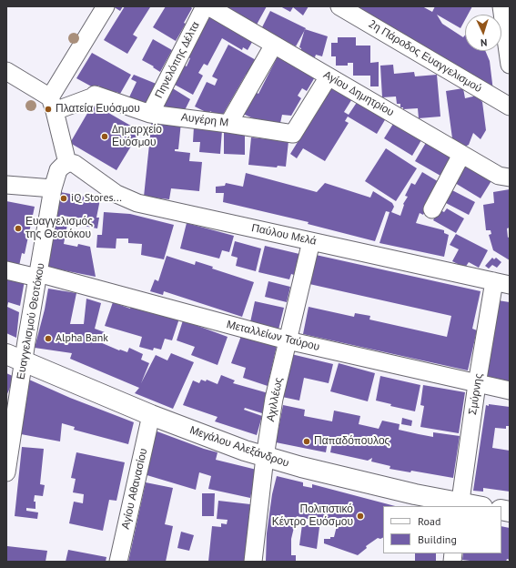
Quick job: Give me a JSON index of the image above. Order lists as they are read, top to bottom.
{
  "streets": {
    "main road": ["Μεγάλου Αλεξάνδρου"],
    "street": [
      "2η Πάροδος Ευαγγελισμού",
      "Πηνελόπης Δέλτα",
      "Αγίου Δημητρίου",
      "Αυγέρη Μ",
      "Παύλου Μελά",
      "Ευαγγελισμού Θεοτόκου",
      "Μεταλλείων Ταύρου",
      "Σμύρνης",
      "Αχιλλέως",
      "Αγίου Αθανασίου"
    ]
  },
  "crossings": [
    ["Πηνελόπης Δέλτα", "Αυγέρη Μ"],
    ["Αγίου Δημητρίου", "Αυγέρη Μ"],
    ["Παύλου Μελά", "Ευαγγελισμού Θεοτόκου"],
    ["Παύλου Μελά", "Σμύρνης"],
    ["Παύλου Μελά", "Αχιλλέως"],
    ["Ευαγγελισμού Θεοτόκου", "Μεταλλείων Ταύρου"],
    ["Ευαγγελισμού Θεοτόκου", "Μεγάλου Αλεξάνδρου"],
    ["Μεταλλείων Ταύρου", "Σμύρνης"],
    ["Μεταλλείων Ταύρου", "Αχιλλέως"],
    ["Σμύρνης", "Μεγάλου Αλεξάνδρου"],
    ["Αχιλλέως", "Μεγάλου Αλεξάνδρου"],
    ["Μεγάλου Αλεξάνδρου", "Αγίου Αθανασίου"]
  ],
  "places": [
    "Πλατεία Ευόσμου",
    "Δημαρχείο Ευόσμου",
    "iQ Stores...",
    "Ευαγγελισμός της Θεοτόκου",
    "Alpha Bank",
    "Παπαδόπουλος",
    "Πολιτιστικό Κέντρο Ευόσμου"
  ],
  "legend": ["Road", "Building"],
  "north": "bottom"
}
